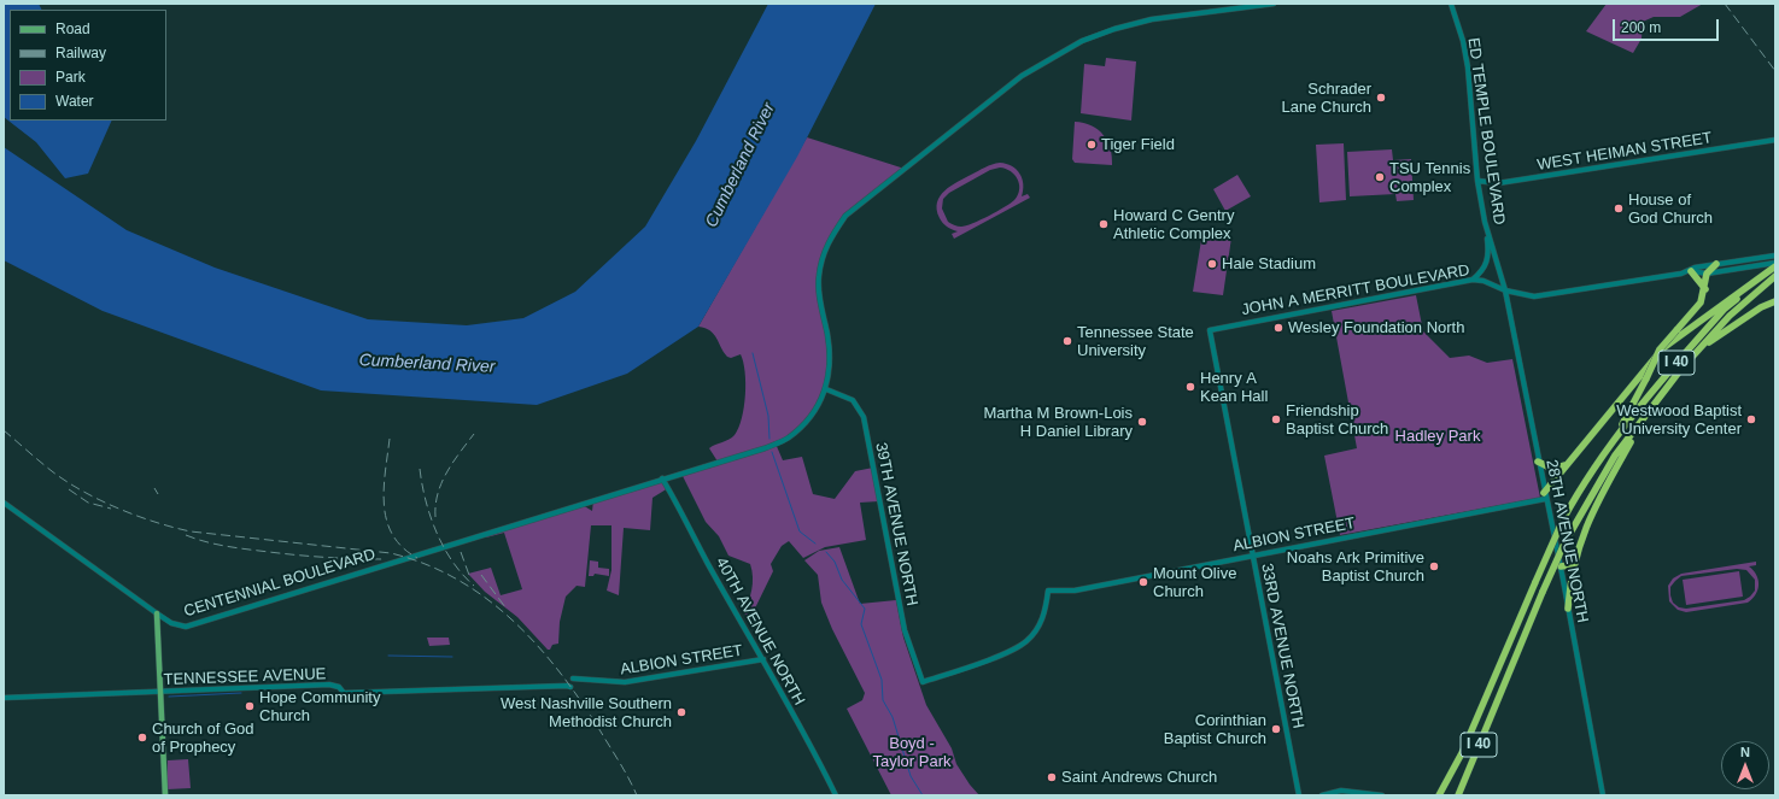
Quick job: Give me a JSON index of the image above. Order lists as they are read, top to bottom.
{
  "streets": {
    "highway": ["I 40"],
    "street": [
      "ED TEMPLE BOULEVARD",
      "WEST HEIMAN STREET",
      "JOHN A MERRITT BOULEVARD",
      "39TH AVENUE NORTH",
      "ALBION STREET",
      "28TH AVENUE NORTH",
      "CENTENNIAL BOULEVARD",
      "40TH AVENUE NORTH",
      "33RD AVENUE NORTH",
      "TENNESSEE AVENUE"
    ]
  },
  "crossings": [
    ["ED TEMPLE BOULEVARD", "WEST HEIMAN STREET"],
    ["ED TEMPLE BOULEVARD", "JOHN A MERRITT BOULEVARD"],
    ["ED TEMPLE BOULEVARD", "28TH AVENUE NORTH"],
    ["JOHN A MERRITT BOULEVARD", "28TH AVENUE NORTH"],
    ["JOHN A MERRITT BOULEVARD", "33RD AVENUE NORTH"],
    ["39TH AVENUE NORTH", "ALBION STREET"],
    ["39TH AVENUE NORTH", "CENTENNIAL BOULEVARD"],
    ["ALBION STREET", "28TH AVENUE NORTH"],
    ["ALBION STREET", "40TH AVENUE NORTH"],
    ["ALBION STREET", "33RD AVENUE NORTH"],
    ["CENTENNIAL BOULEVARD", "40TH AVENUE NORTH"]
  ],
  "water": ["Cumberland River"],
  "parks": ["Hadley Park", "Boyd - Taylor Park"],
  "places": [
    "Schrader Lane Church",
    "Tiger Field",
    "TSU Tennis Complex",
    "House of God Church",
    "Howard C Gentry Athletic Complex",
    "Hale Stadium",
    "Wesley Foundation North",
    "Tennessee State University",
    "Henry A Kean Hall",
    "Friendship Baptist Church",
    "Westwood Baptist University Center",
    "Martha M Brown-Lois H Daniel Library",
    "Noahs Ark Primitive Baptist Church",
    "Mount Olive Church",
    "Hope Community Church",
    "West Nashville Southern Methodist Church",
    "Corinthian Baptist Church",
    "Church of God of Prophecy",
    "Saint Andrews Church"
  ],
  "legend": [
    "Road",
    "Railway",
    "Park",
    "Water"
  ],
  "scale_bar": "200 m",
  "north": "top"
}
